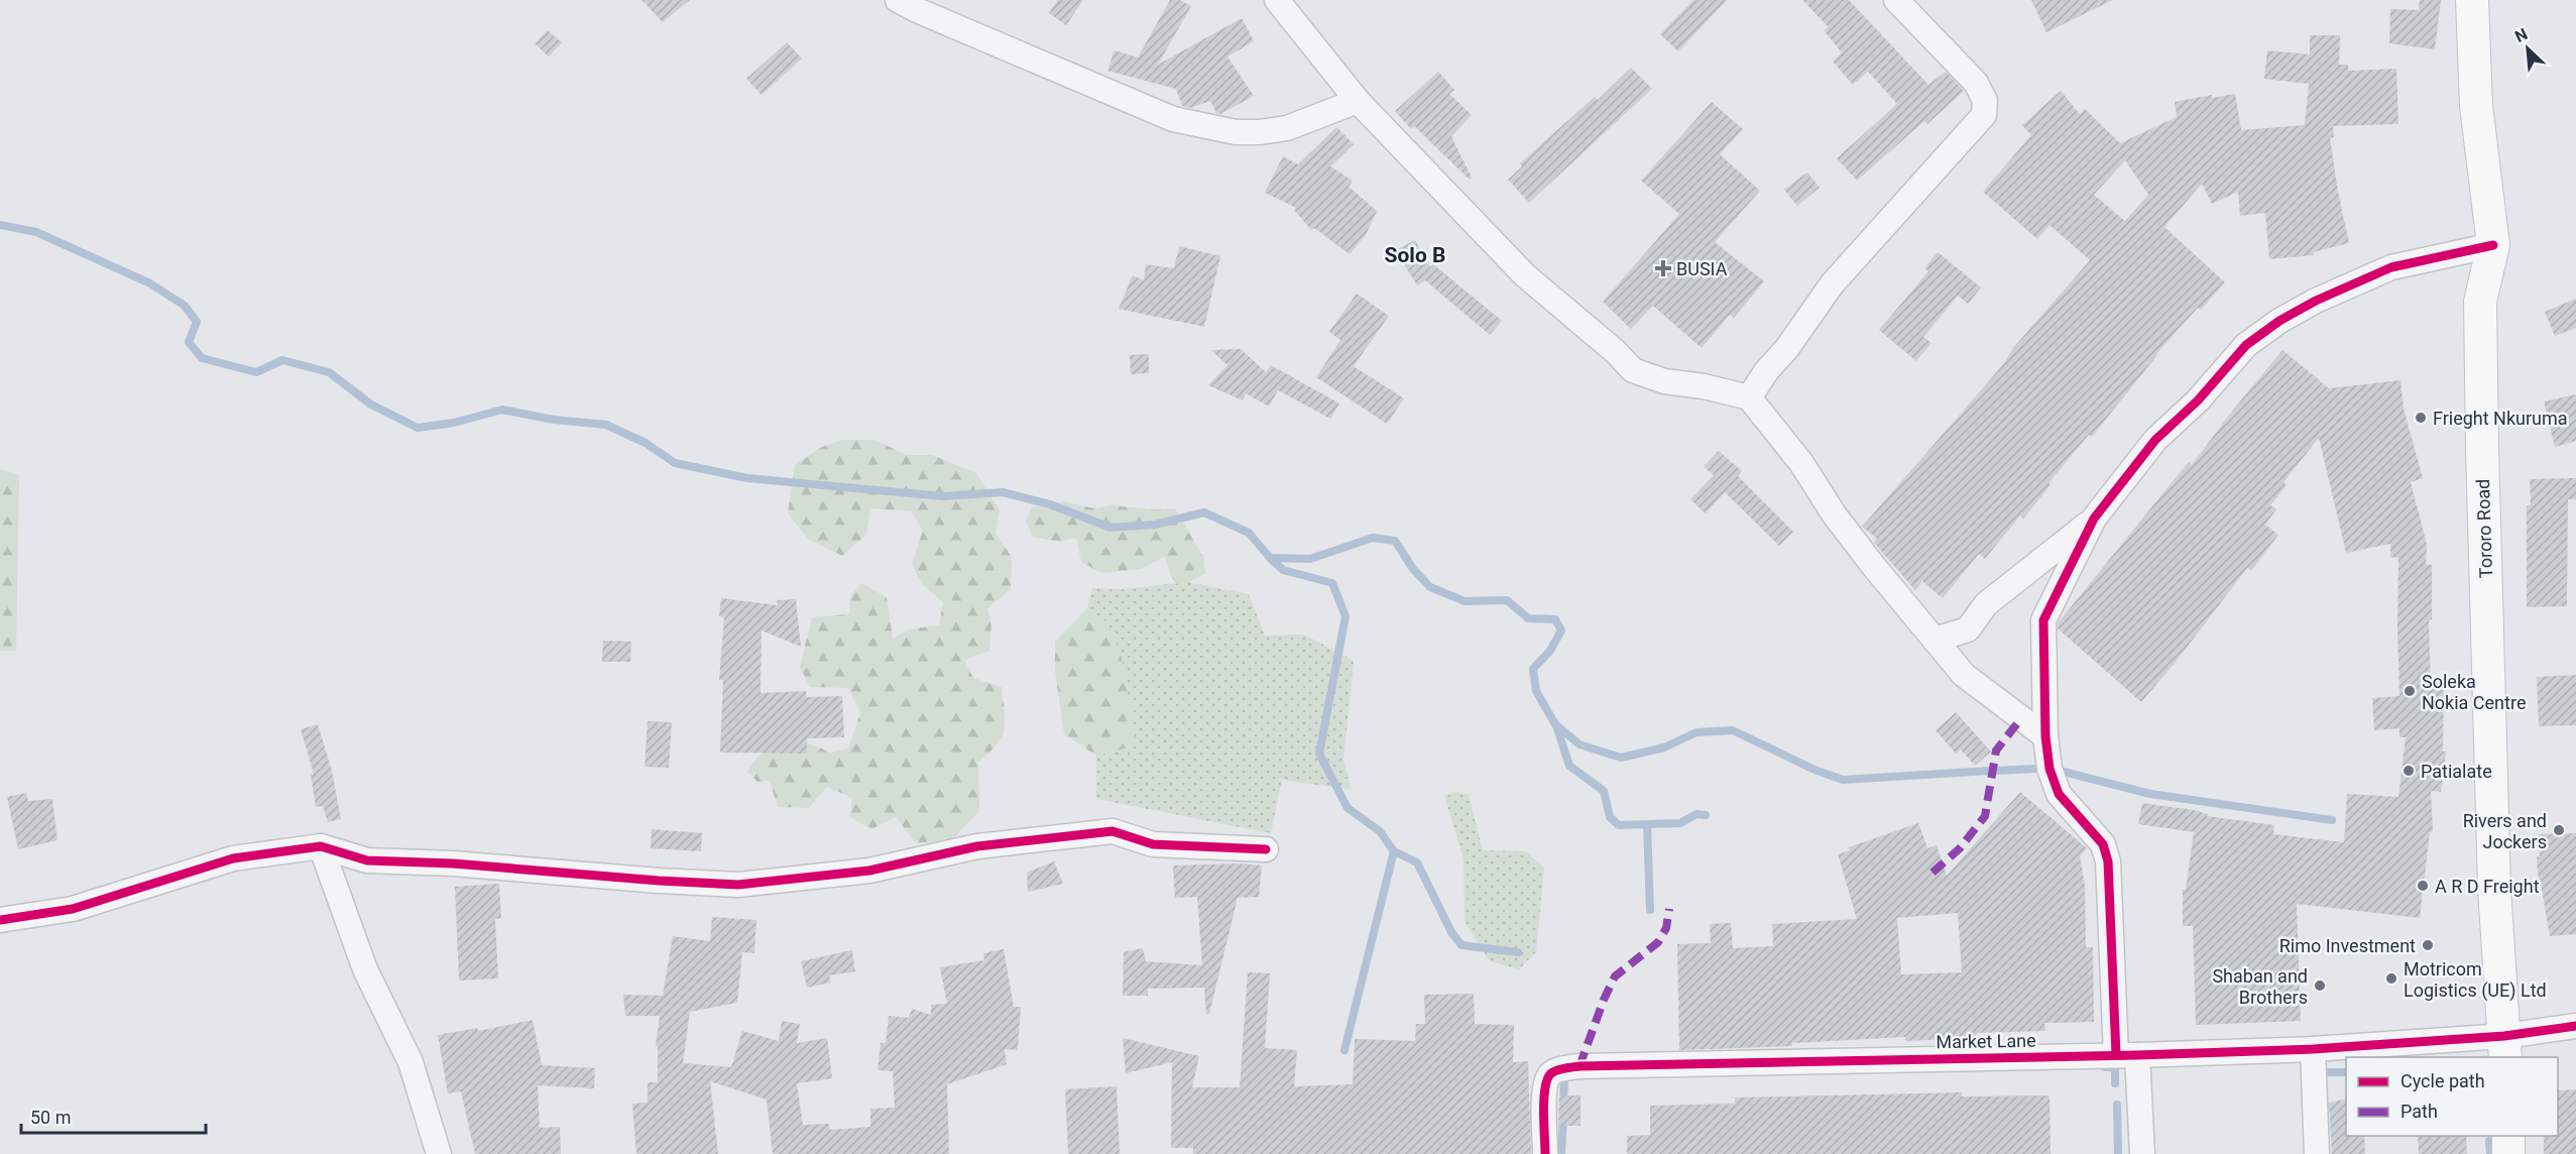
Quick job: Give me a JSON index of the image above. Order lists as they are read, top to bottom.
{
  "streets": {
    "main road": ["Tororo Road"],
    "street": ["Market Lane"]
  },
  "crossings": [
    ["Tororo Road", "Market Lane"]
  ],
  "districts": ["Solo B"],
  "places": {
    "health": ["BUSIA"],
    "other": [
      "Frieght Nkuruma",
      "Soleka Nokia Centre",
      "Patialate",
      "Rivers and Jockers",
      "A R D Freight",
      "Rimo Investment",
      "Motricom Logistics (UE) Ltd",
      "Shaban and Brothers"
    ]
  },
  "legend": ["Cycle path", "Path"],
  "scale_bar": "50 m",
  "north": "top left"
}
